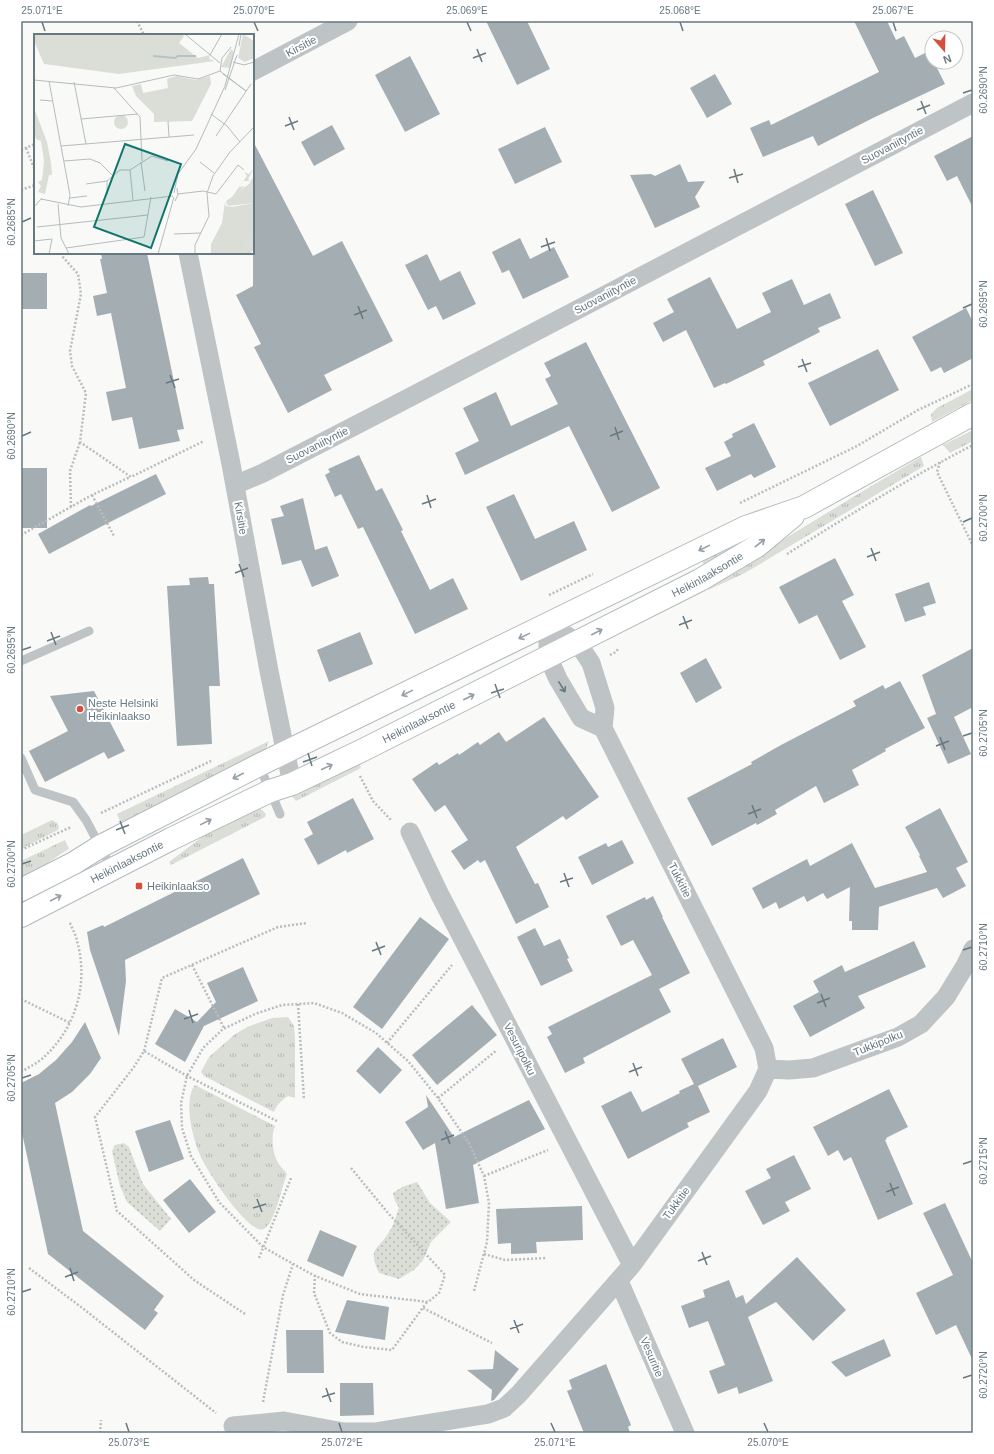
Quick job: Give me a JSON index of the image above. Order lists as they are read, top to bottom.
{
  "streets": {
    "main road": ["Heikinlaaksontie"],
    "street": [
      "Kirsitie",
      "Suovaniityntie",
      "Tukkitie",
      "Tukkipolku",
      "Vesuripolku",
      "Vesuritie"
    ]
  },
  "crossings": [
    ["Kirsitie", "Suovaniityntie"],
    ["Kirsitie", "Heikinlaaksontie"],
    ["Tukkitie", "Tukkipolku"],
    ["Tukkitie", "Vesuripolku"],
    ["Tukkitie", "Vesuritie"]
  ],
  "places": {
    "other": ["Neste Helsinki Heikinlaakso"],
    "transit": ["Heikinlaakso"]
  },
  "north": "bottom",
  "coordinates": [
    "25.071°E",
    "25.070°E",
    "25.069°E",
    "25.068°E",
    "25.067°E",
    "60.2690°N",
    "60.2685°N",
    "60.2695°N",
    "60.2700°N",
    "60.2705°N",
    "60.2710°N",
    "60.2715°N",
    "60.2720°N",
    "25.073°E",
    "25.072°E"
  ]
}
